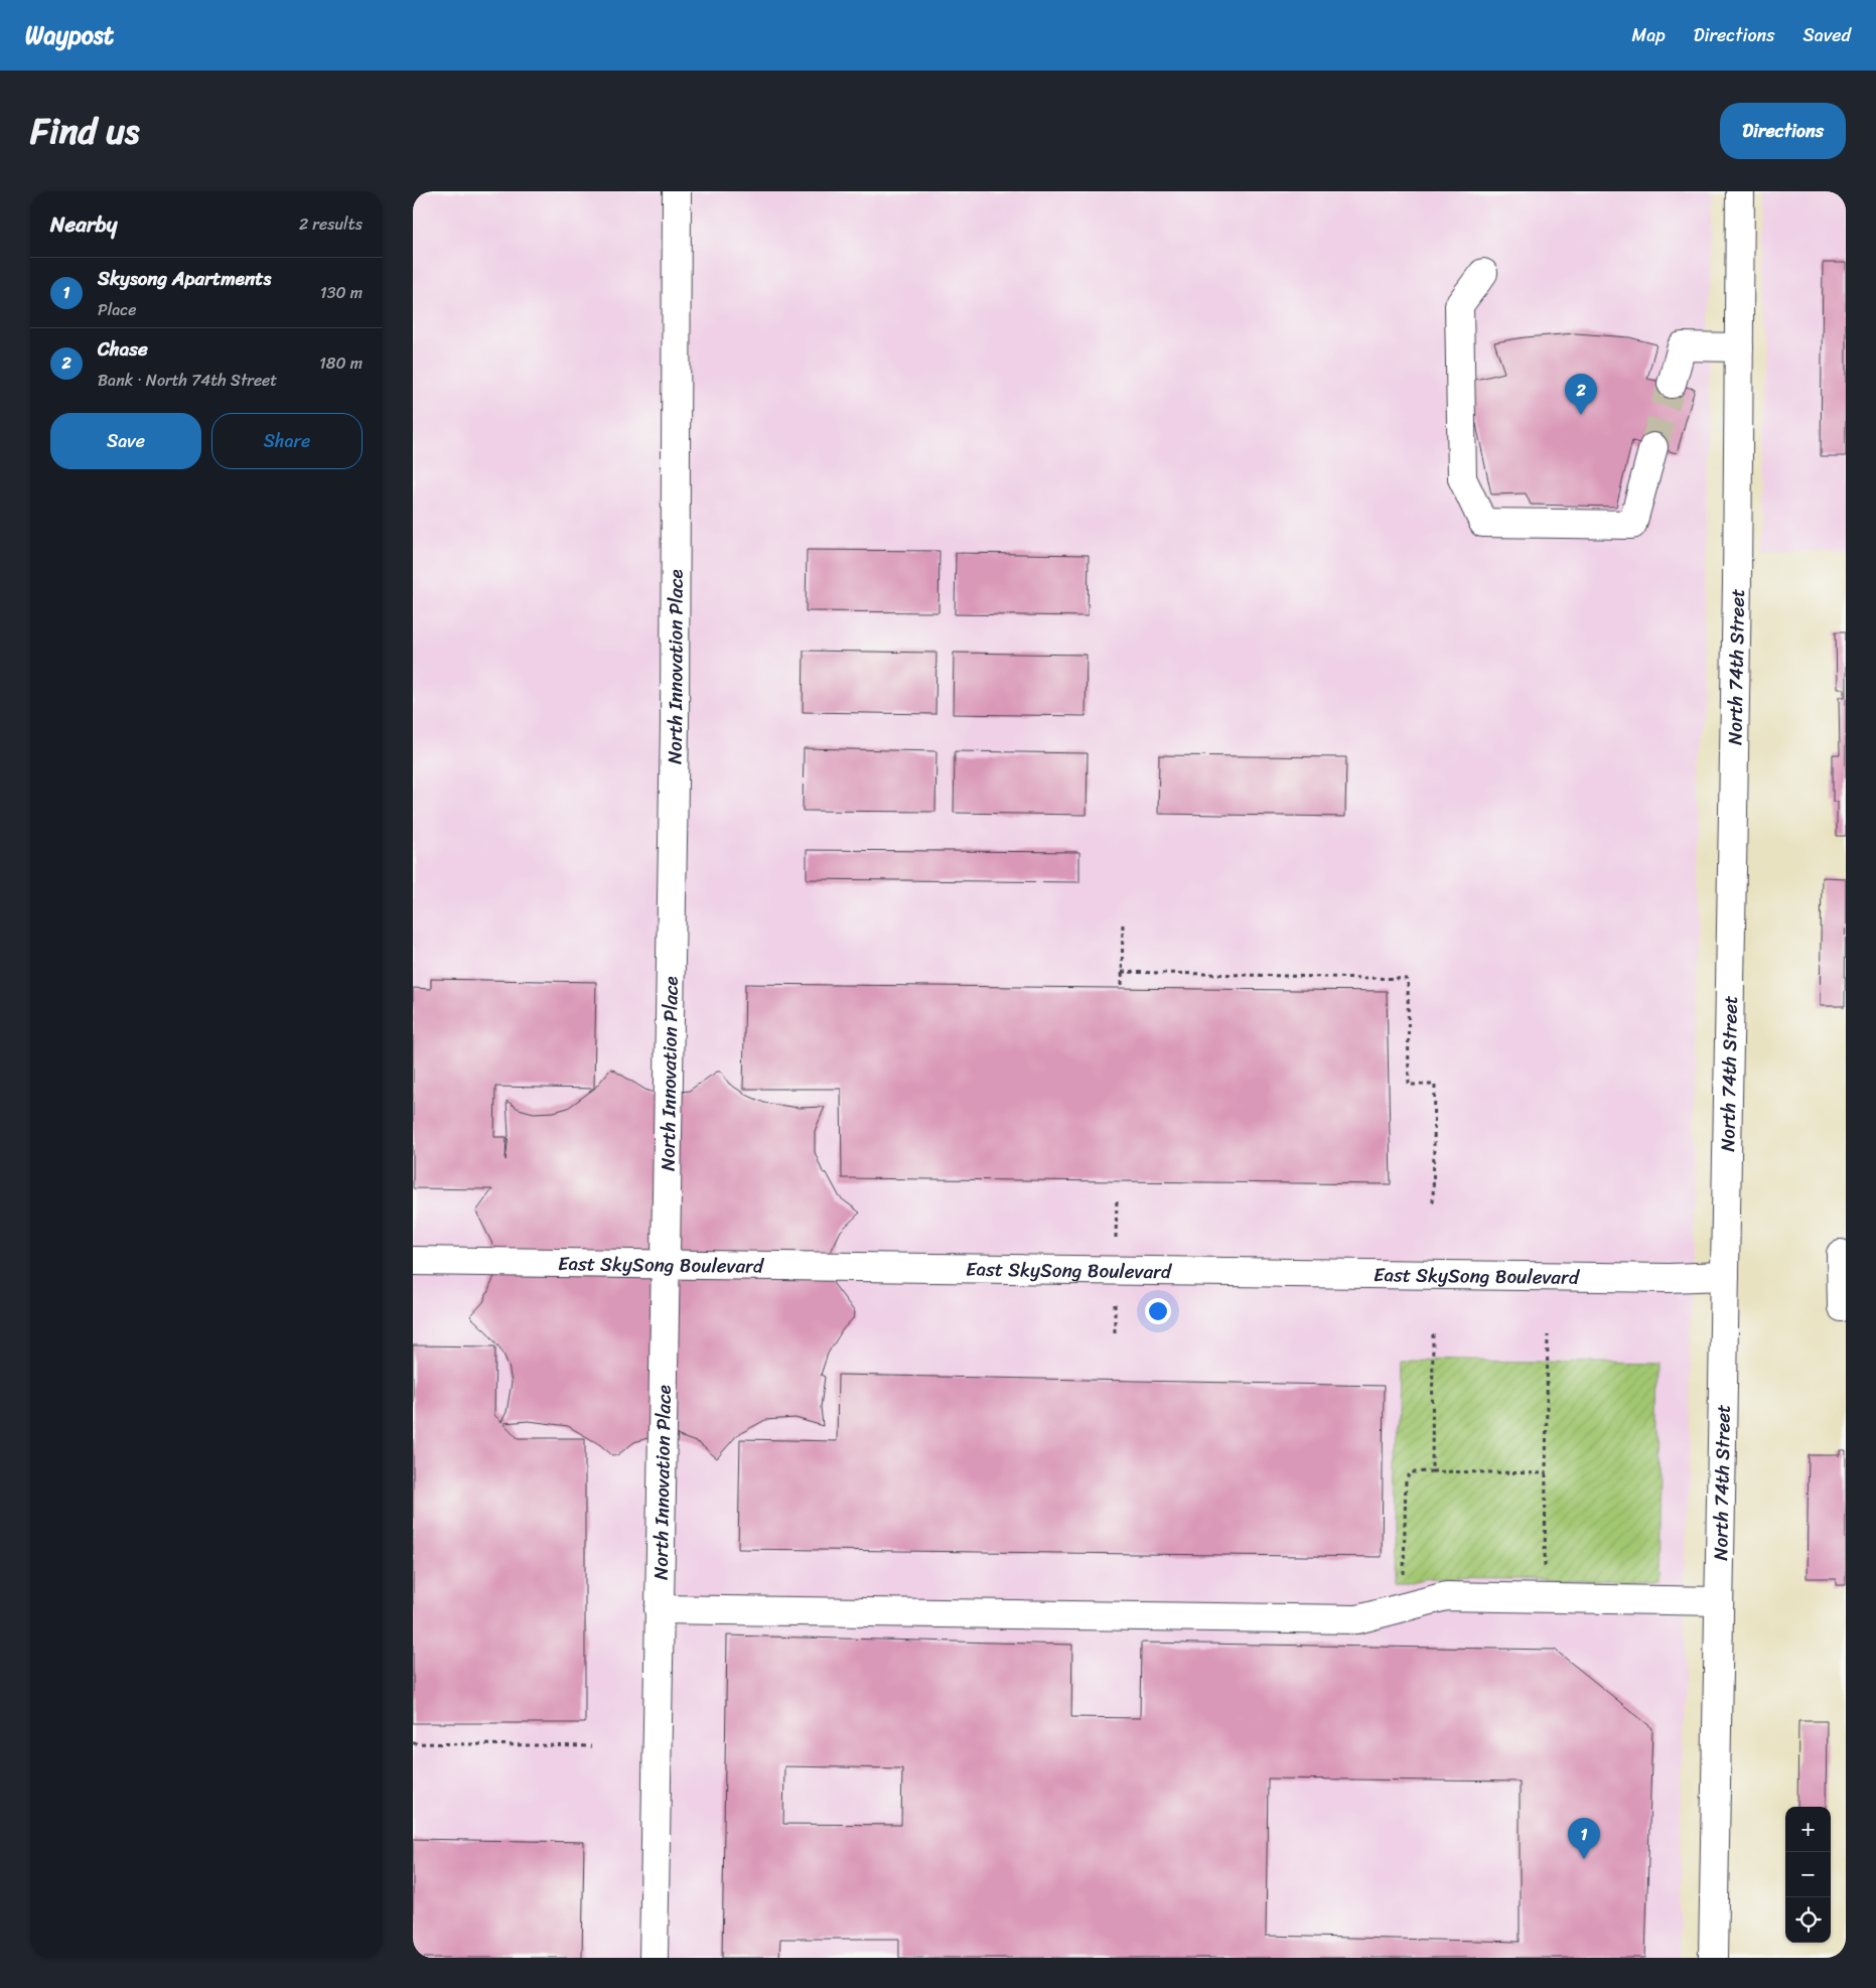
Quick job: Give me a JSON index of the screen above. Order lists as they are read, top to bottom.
{
  "streets": {
    "street": ["North Innovation Place", "North 74th Street", "East SkySong Boulevard"]
  },
  "crossings": [
    ["North Innovation Place", "East SkySong Boulevard"],
    ["North 74th Street", "East SkySong Boulevard"]
  ],
  "page": {
    "header": "Waypost",
    "nav": ["Map", "Directions", "Saved"],
    "title": "Find us",
    "buttons": [
      "Directions",
      ["Save", "Share"]
    ],
    "heading": ["Nearby", "2 results"],
    "list": [
      {
        "mark": "1",
        "name": "Skysong Apartments",
        "note": "Place",
        "value": "130 m"
      },
      {
        "mark": "2",
        "name": "Chase",
        "note": "Bank · North 74th Street",
        "value": "180 m"
      }
    ],
    "pins": ["2", "1"],
    "map_buttons": ["+", "−"]
  }
}
